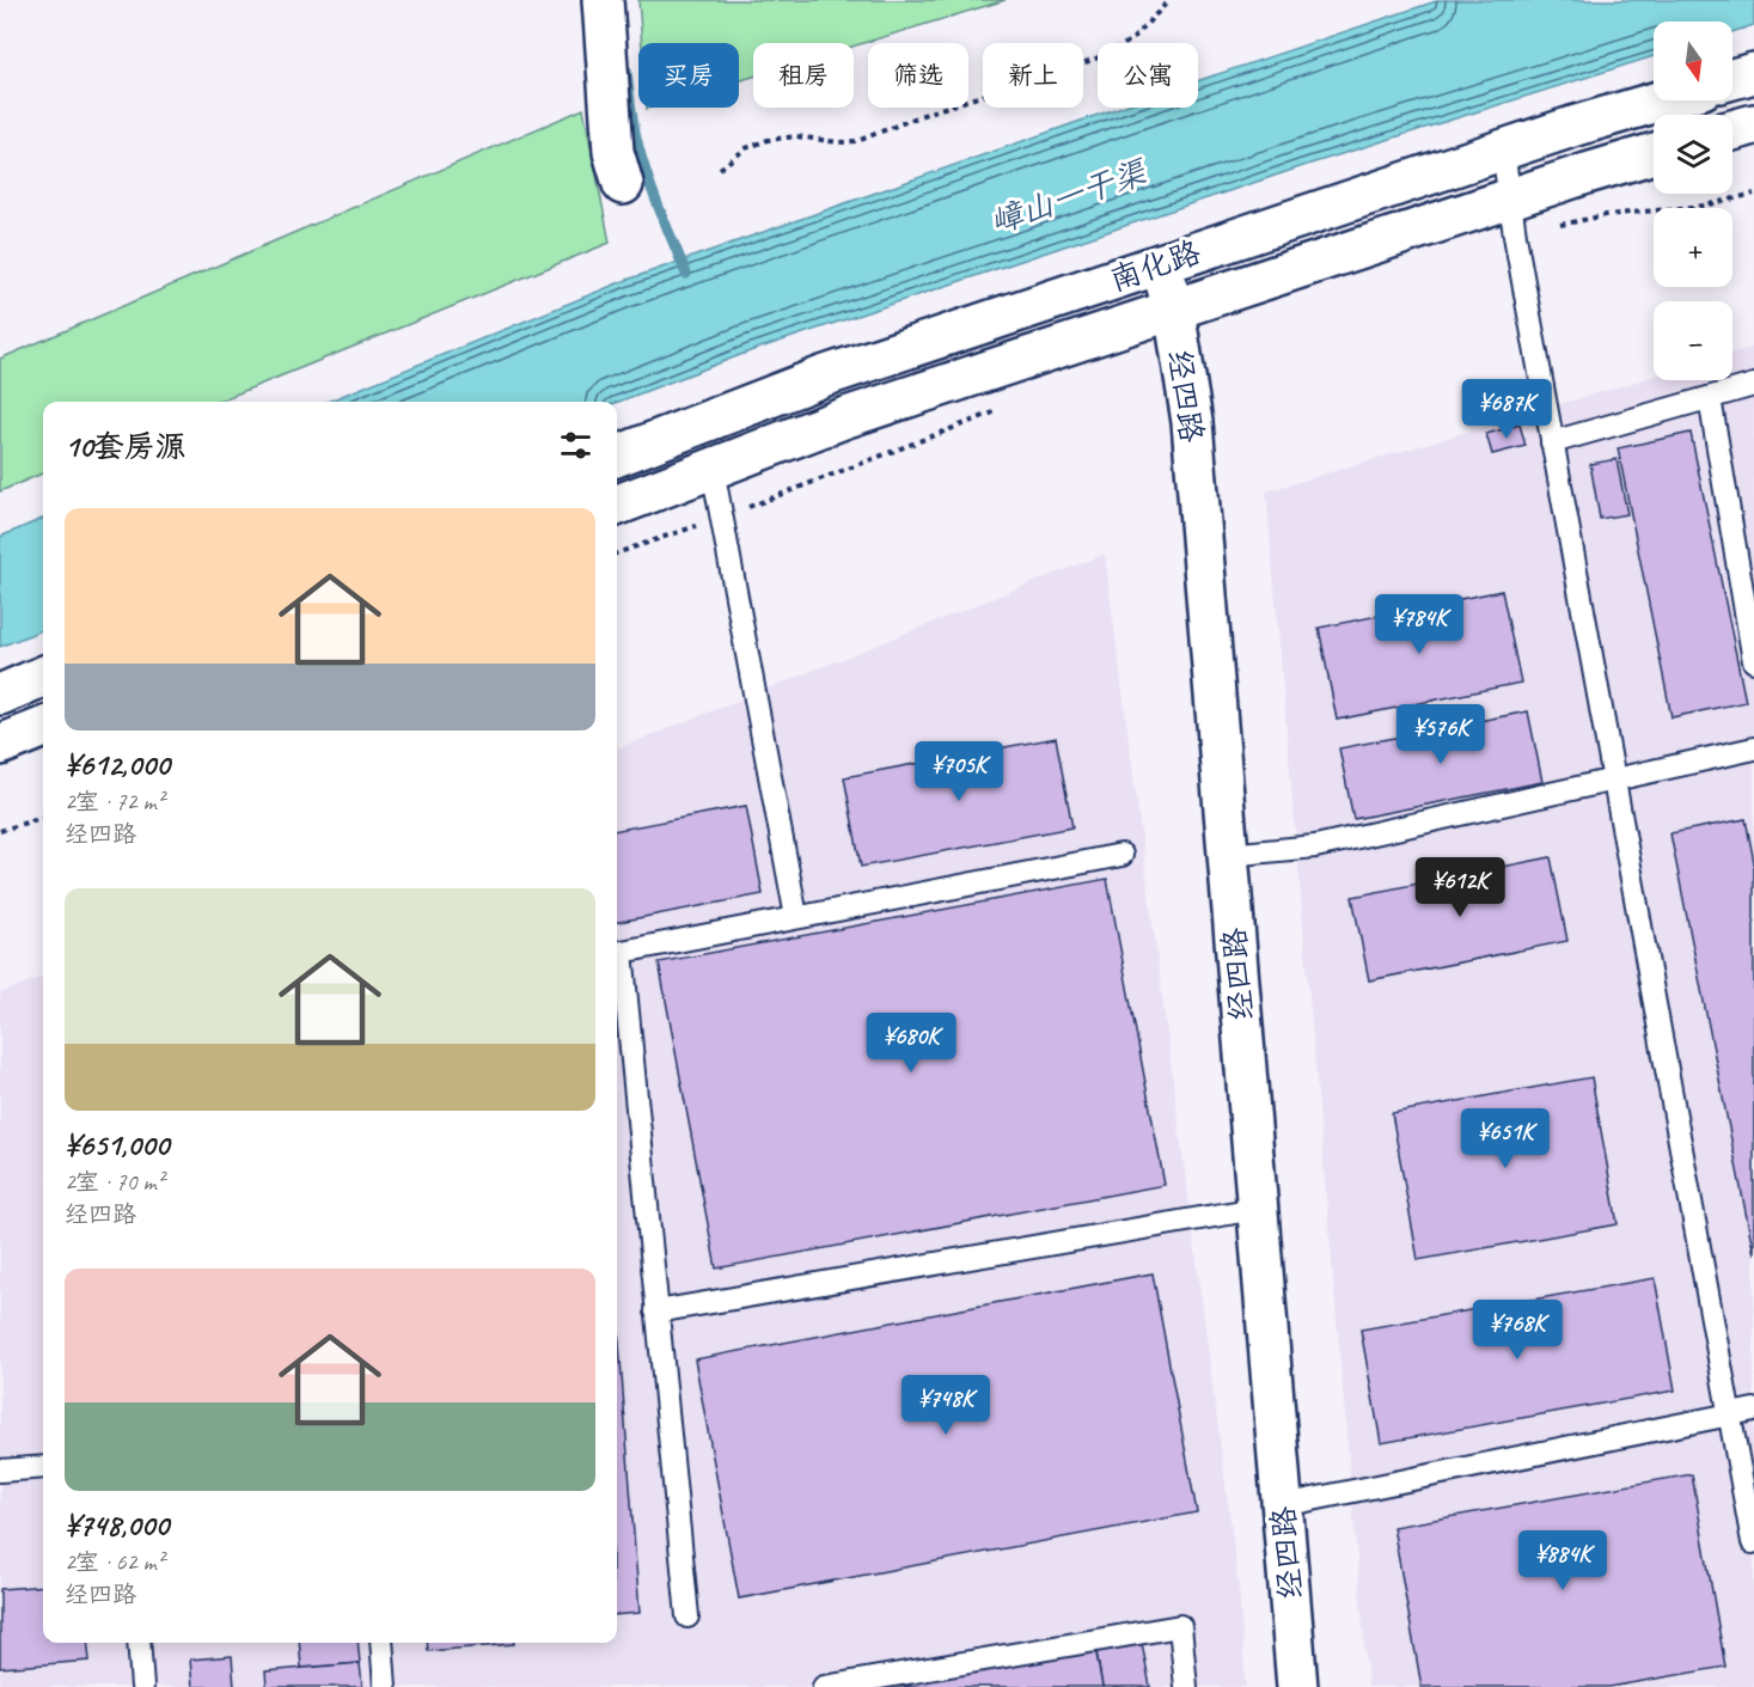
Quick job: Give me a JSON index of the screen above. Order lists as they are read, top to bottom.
{
  "streets": {
    "main road": ["南化路", "经四路"]
  },
  "crossings": [
    ["南化路", "经四路"]
  ],
  "water": ["嶂山一干渠"],
  "north": "bottom",
  "page": {
    "map_buttons": ["+", "−"],
    "chip": [
      "买房",
      "租房",
      "筛选",
      "新上",
      "公寓"
    ],
    "price": [
      "¥687K",
      "¥784K",
      "¥576K",
      "¥705K",
      "¥612K",
      "¥680K",
      "¥651K",
      "¥768K",
      "¥748K",
      "¥884K"
    ],
    "heading": "10套房源",
    "list": [
      {
        "name": "¥612,000",
        "note": "2室 · 72 m² · 经四路"
      },
      {
        "name": "¥651,000",
        "note": "2室 · 70 m² · 经四路"
      },
      {
        "name": "¥748,000",
        "note": "2室 · 62 m² · 经四路"
      }
    ]
  }
}
